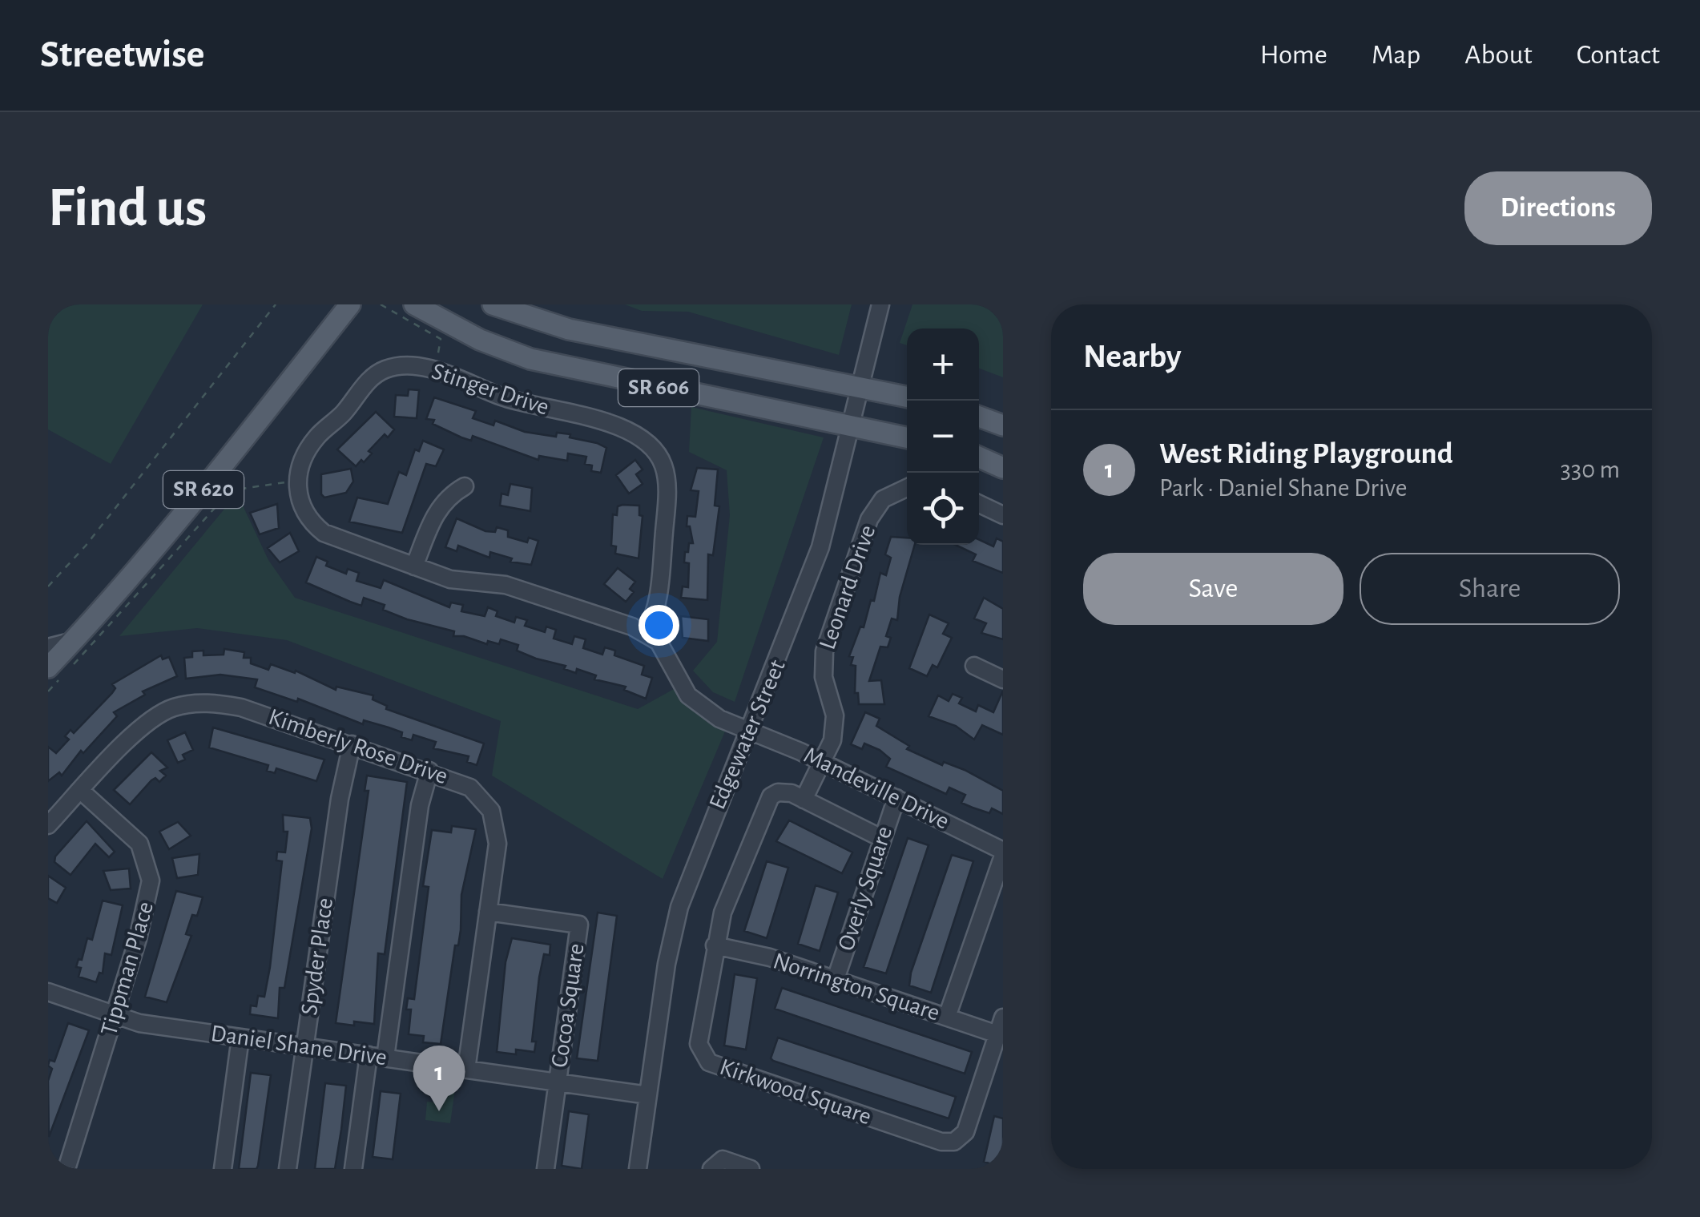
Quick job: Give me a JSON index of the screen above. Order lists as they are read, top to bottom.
{
  "streets": {
    "main road": ["SR 606", "SR 620"],
    "street": [
      "Stinger Drive",
      "Leonard Drive",
      "Edgewater Street",
      "Kimberly Rose Drive",
      "Mandeville Drive",
      "Overly Square",
      "Spyder Place",
      "Tippman Place",
      "Norrington Square",
      "Cocoa Square",
      "Daniel Shane Drive",
      "Kirkwood Square"
    ]
  },
  "crossings": [
    ["SR 606", "Edgewater Street"],
    ["Leonard Drive", "Mandeville Drive"],
    ["Leonard Drive", "Kirkwood Square"],
    ["Edgewater Street", "Mandeville Drive"],
    ["Edgewater Street", "Daniel Shane Drive"],
    ["Kimberly Rose Drive", "Spyder Place"],
    ["Kimberly Rose Drive", "Tippman Place"],
    ["Kimberly Rose Drive", "Cocoa Square"],
    ["Kimberly Rose Drive", "Daniel Shane Drive"],
    ["Mandeville Drive", "Overly Square"],
    ["Overly Square", "Norrington Square"],
    ["Overly Square", "Kirkwood Square"],
    ["Spyder Place", "Daniel Shane Drive"],
    ["Tippman Place", "Daniel Shane Drive"],
    ["Norrington Square", "Kirkwood Square"],
    ["Cocoa Square", "Daniel Shane Drive"]
  ],
  "page": {
    "header": "Streetwise",
    "nav": [
      "Home",
      "Map",
      "About",
      "Contact"
    ],
    "buttons": [
      "Directions",
      ["Save", "Share"]
    ],
    "title": "Find us",
    "heading": "Nearby",
    "map_buttons": ["+", "−"],
    "list": [
      {
        "mark": "1",
        "name": "West Riding Playground",
        "note": "Park · Daniel Shane Drive",
        "value": "330 m"
      }
    ],
    "pins": "1"
  }
}
